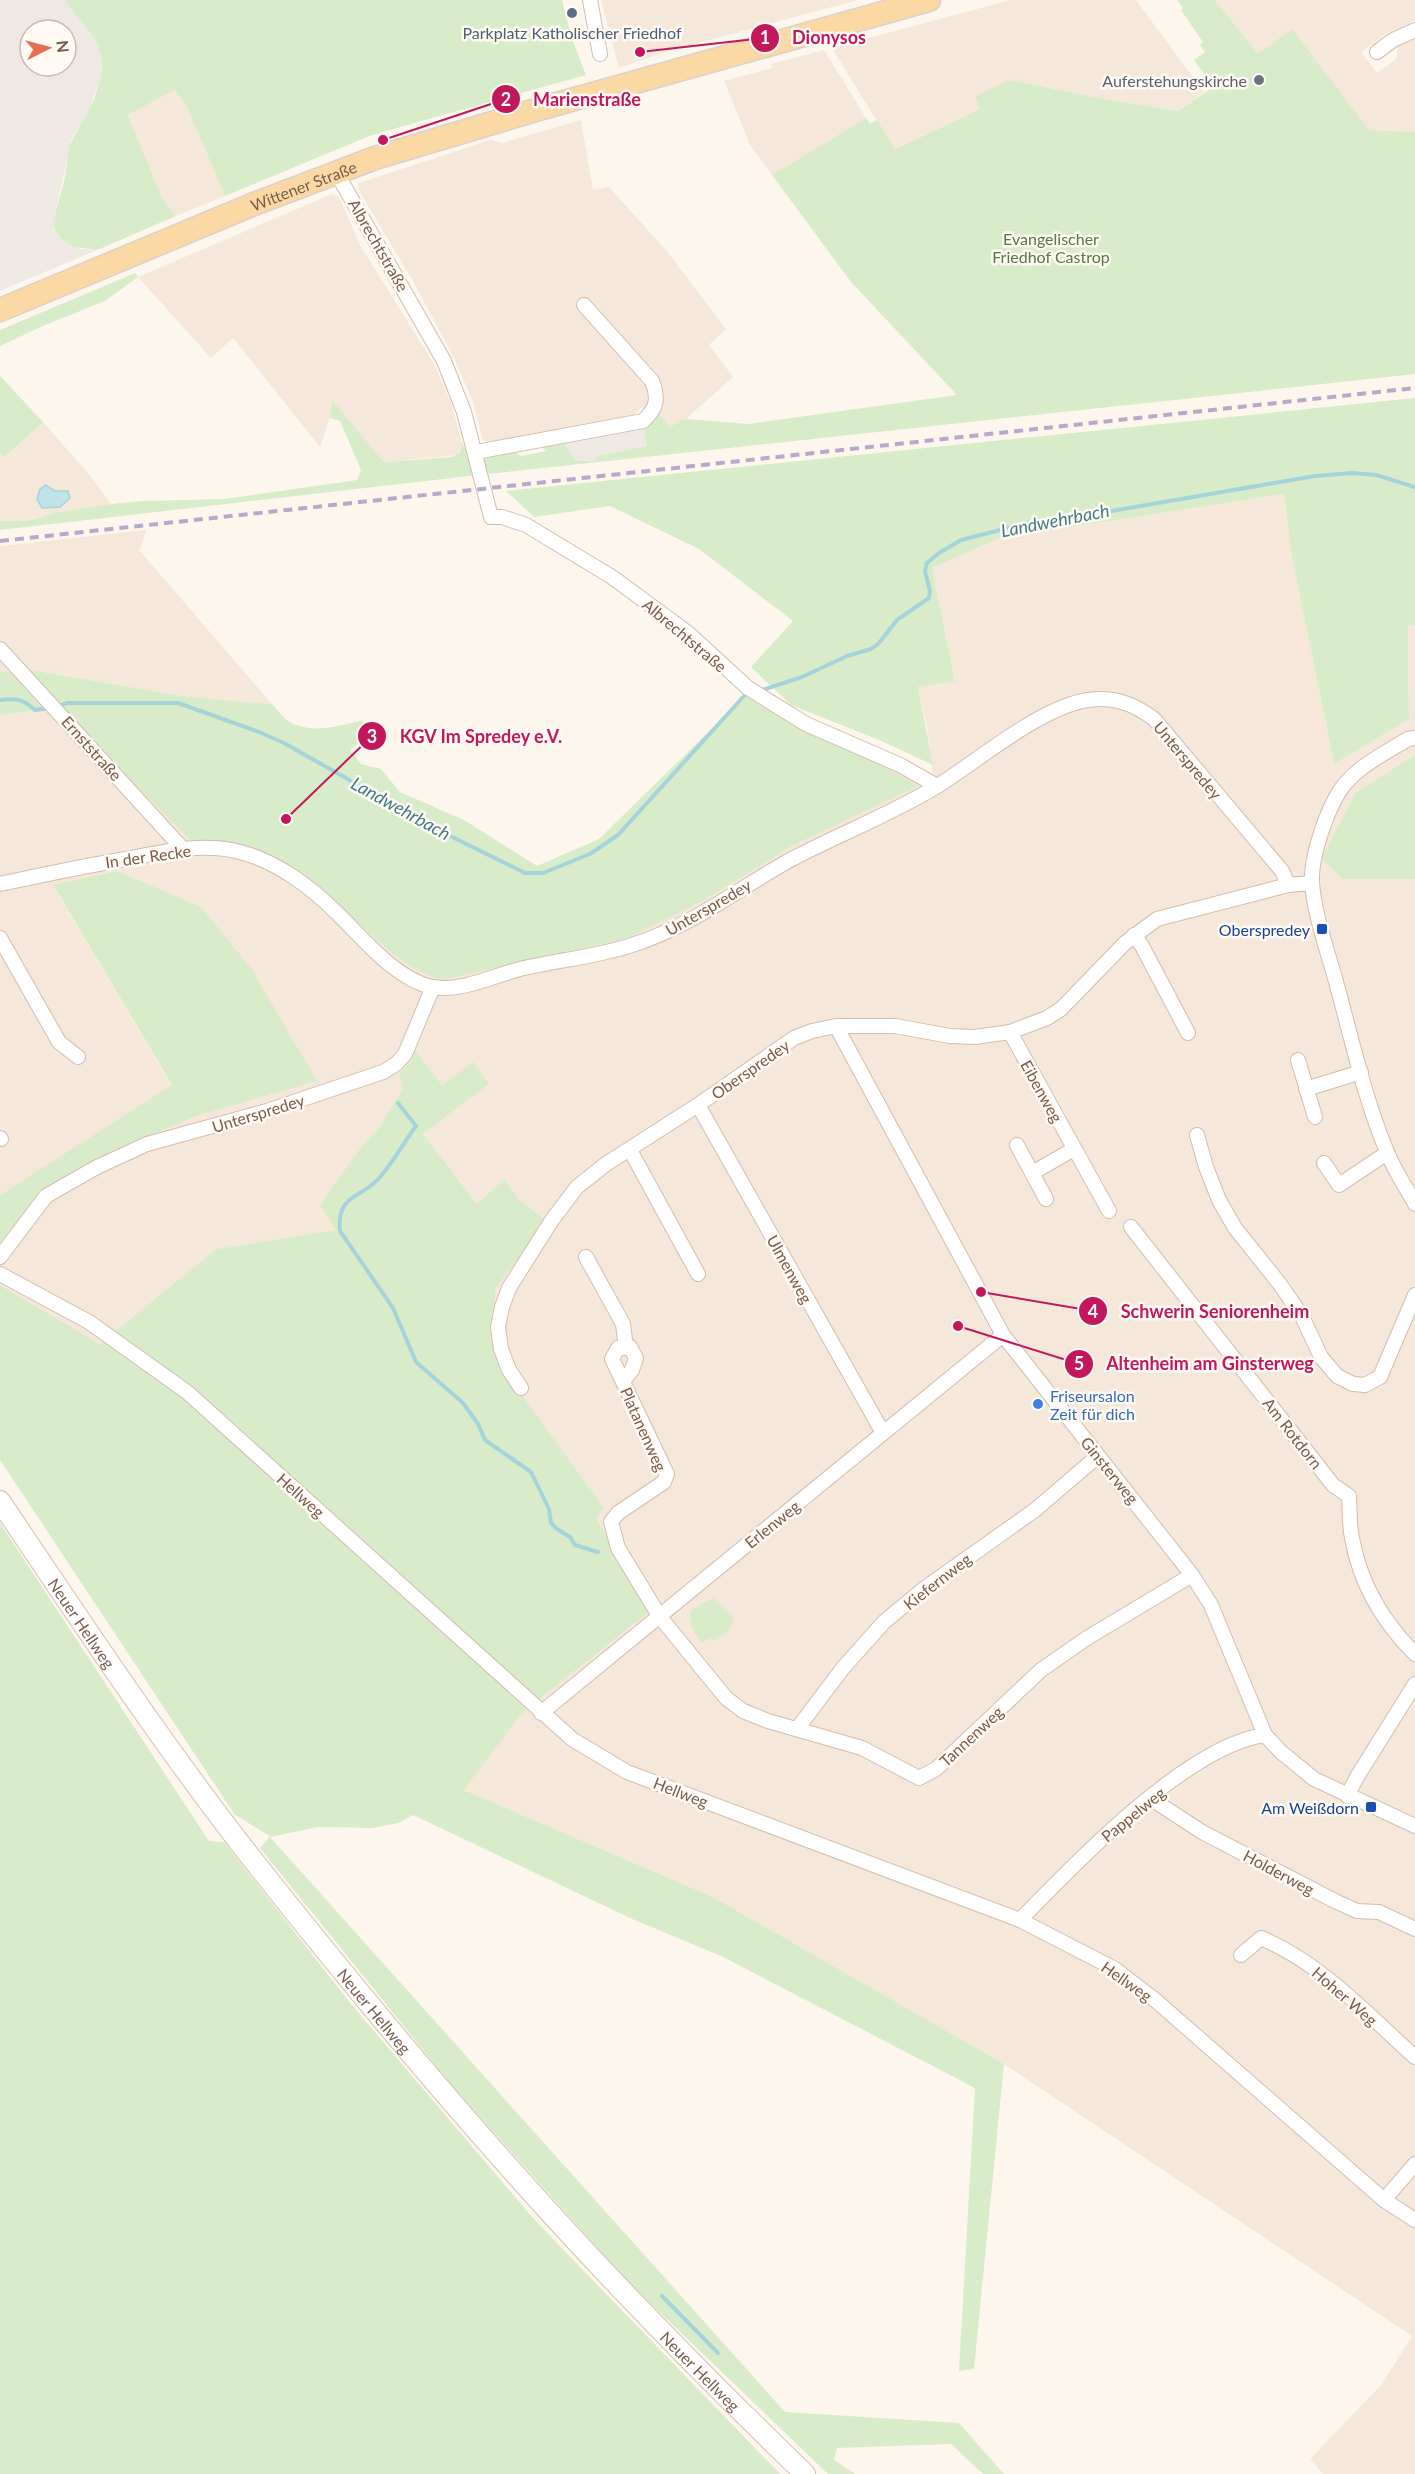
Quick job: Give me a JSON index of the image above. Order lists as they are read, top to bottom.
{
  "streets": {
    "main road": ["Wittener Straße", "Neuer Hellweg"],
    "street": [
      "Albrechtstraße",
      "Ernststraße",
      "Unterspredey",
      "In der Recke",
      "Oberspredey",
      "Eibenweg",
      "Ulmenweg",
      "Platanenweg",
      "Am Rotdorn",
      "Ginsterweg",
      "Hellweg",
      "Erlenweg",
      "Kiefernweg",
      "Tannenweg",
      "Pappelweg",
      "Holderweg",
      "Hoher Weg"
    ]
  },
  "crossings": [
    ["Wittener Straße", "Albrechtstraße"],
    ["Albrechtstraße", "Unterspredey"],
    ["Ernststraße", "In der Recke"],
    ["Unterspredey", "In der Recke"],
    ["Unterspredey", "Oberspredey"],
    ["Oberspredey", "Eibenweg"],
    ["Oberspredey", "Ulmenweg"],
    ["Oberspredey", "Ginsterweg"],
    ["Ulmenweg", "Erlenweg"],
    ["Platanenweg", "Erlenweg"],
    ["Platanenweg", "Tannenweg"],
    ["Ginsterweg", "Erlenweg"],
    ["Ginsterweg", "Kiefernweg"],
    ["Ginsterweg", "Tannenweg"],
    ["Ginsterweg", "Pappelweg"],
    ["Hellweg", "Erlenweg"],
    ["Hellweg", "Pappelweg"],
    ["Erlenweg", "Tannenweg"],
    ["Kiefernweg", "Tannenweg"],
    ["Pappelweg", "Holderweg"]
  ],
  "water": ["Landwehrbach"],
  "parks": ["Evangelischer Friedhof Castrop"],
  "places": {
    "other": [
      "Parkplatz Katholischer Friedhof",
      "Dionysos",
      "Auferstehungskirche",
      "Marienstraße",
      "KGV Im Spredey e.V.",
      "Schwerin Seniorenheim",
      "Altenheim am Ginsterweg",
      "Friseursalon Zeit für dich"
    ],
    "transit": ["Oberspredey", "Am Weißdorn"]
  },
  "north": "right"
}
